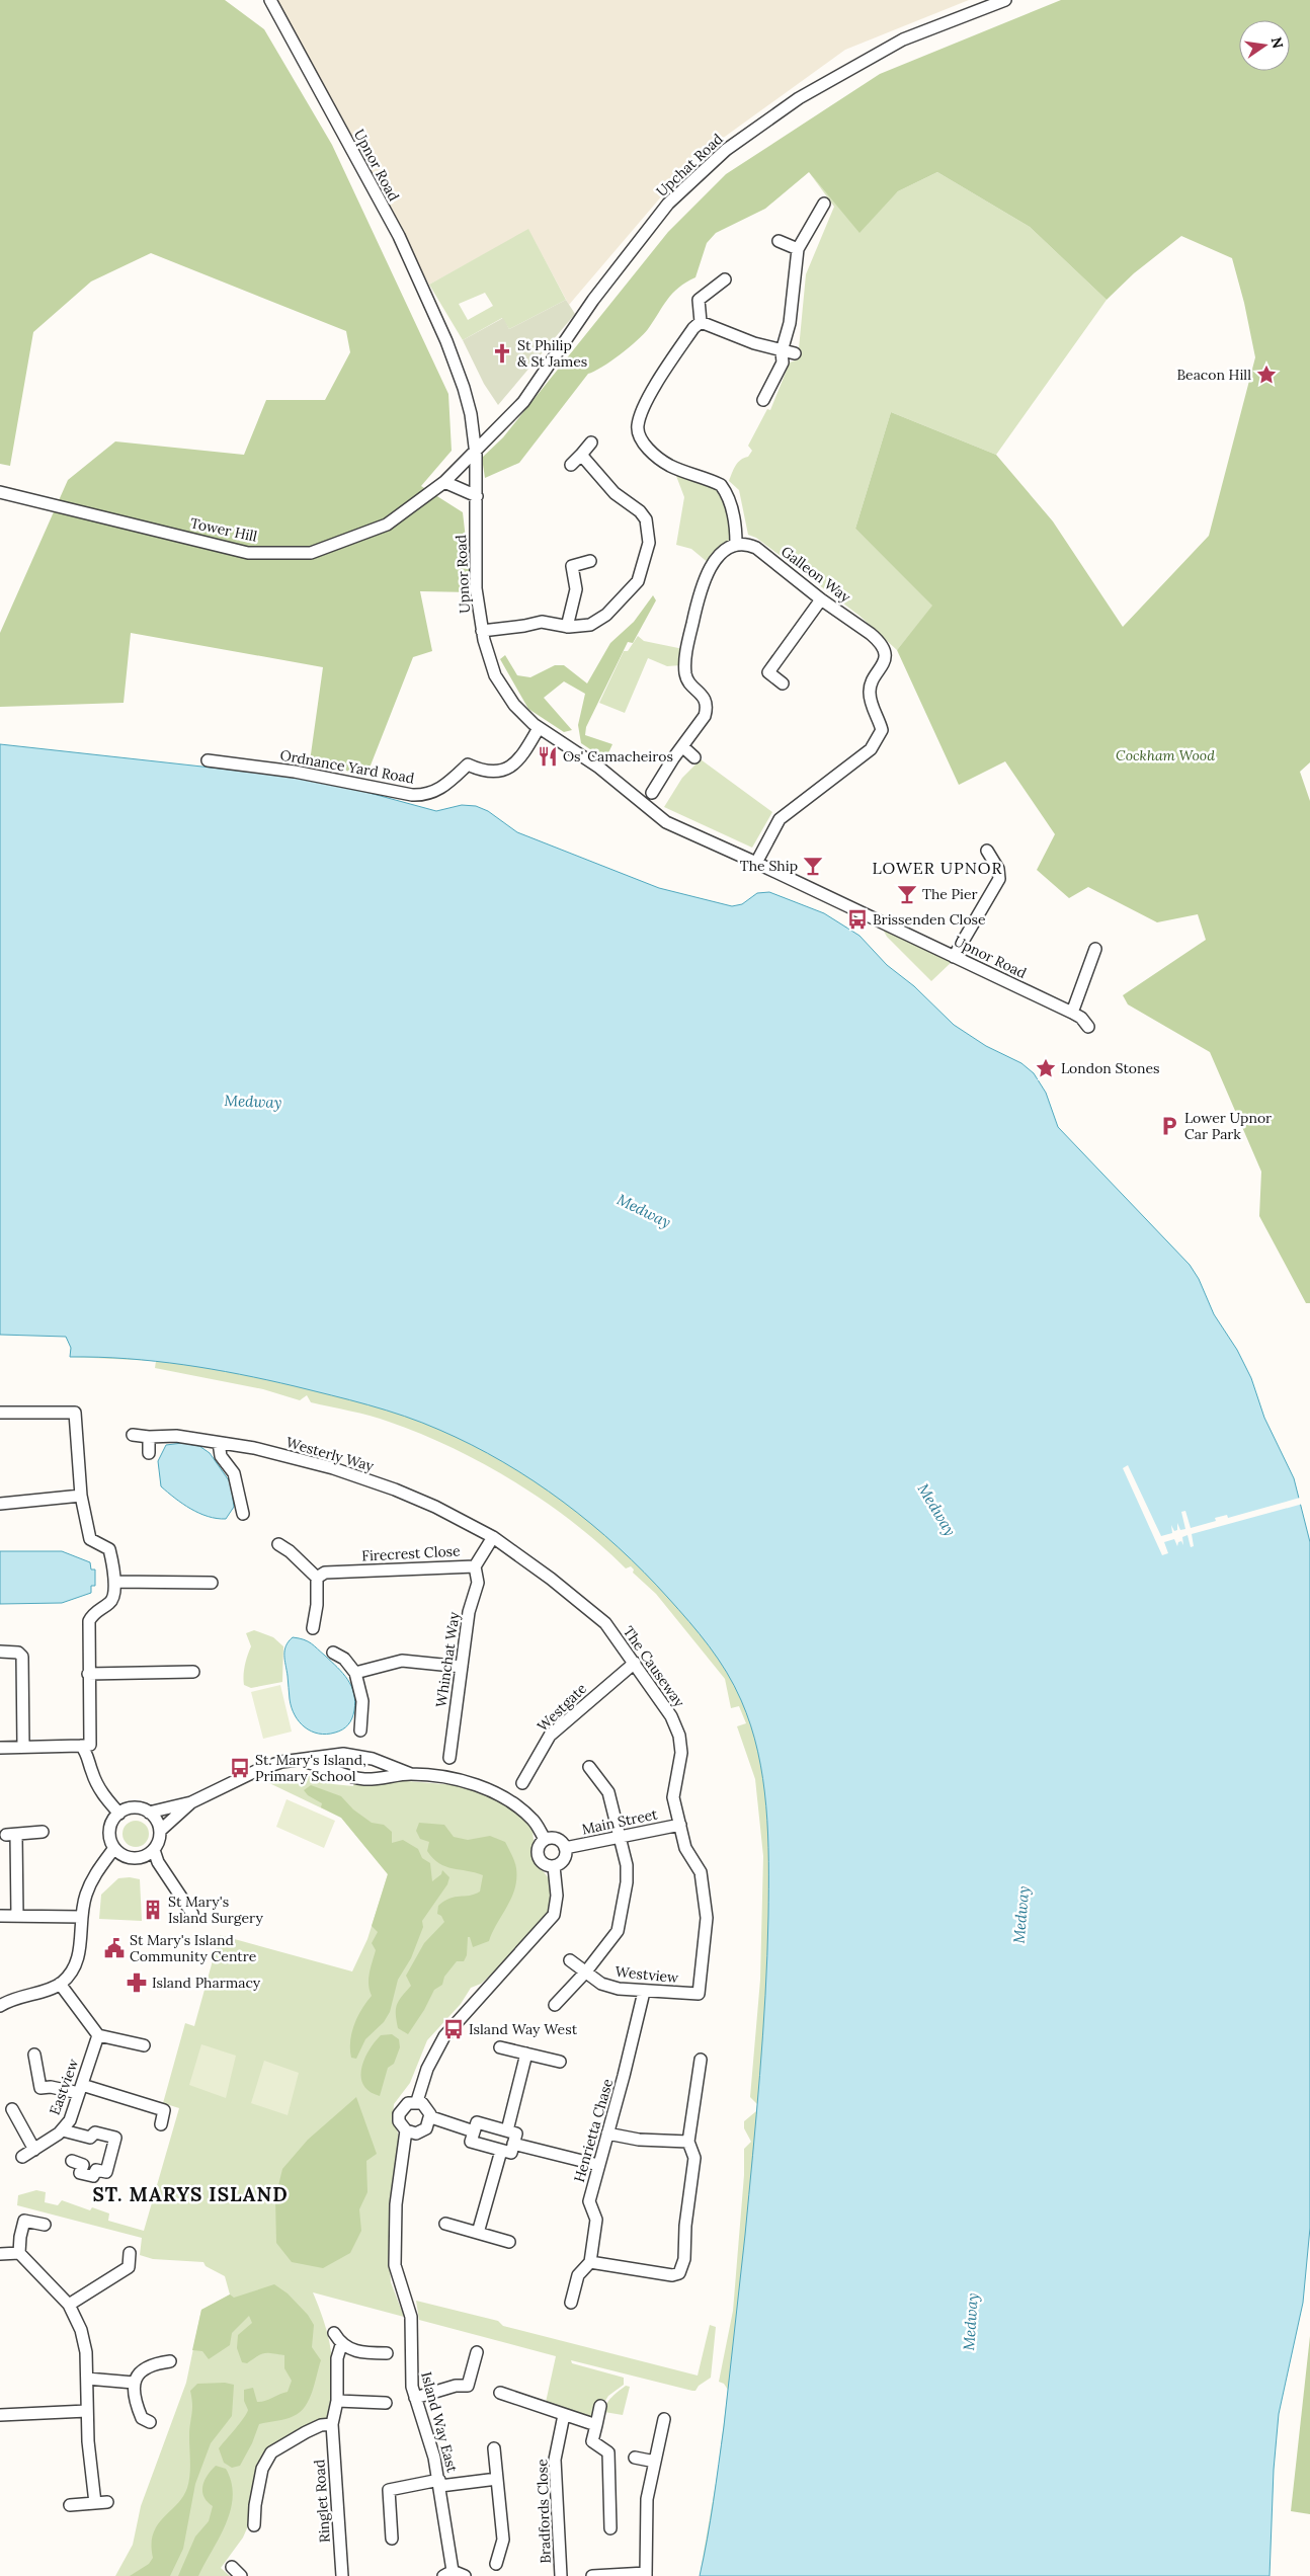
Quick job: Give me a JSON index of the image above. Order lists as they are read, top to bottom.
{
  "streets": {
    "street": [
      "Upnor Road",
      "Upchat Road",
      "Tower Hill",
      "Galleon Way",
      "Ordnance Yard Road",
      "Westerly Way",
      "Firecrest Close",
      "Whinchat Way",
      "The Causeway",
      "Westgate",
      "Main Street",
      "Westview",
      "Eastview",
      "Henrietta Chase",
      "Island Way East",
      "Ringlet Road",
      "Bradfords Close"
    ]
  },
  "crossings": [
    ["Upnor Road", "Upchat Road"],
    ["Upnor Road", "Tower Hill"],
    ["Upnor Road", "Galleon Way"],
    ["Upnor Road", "Ordnance Yard Road"],
    ["Upchat Road", "Tower Hill"],
    ["Westerly Way", "Firecrest Close"],
    ["Westerly Way", "The Causeway"],
    ["Firecrest Close", "Whinchat Way"],
    ["Firecrest Close", "The Causeway"],
    ["The Causeway", "Westgate"],
    ["The Causeway", "Main Street"],
    ["The Causeway", "Westview"],
    ["Westview", "Henrietta Chase"]
  ],
  "districts": ["LOWER UPNOR", "ST. MARYS ISLAND"],
  "water": ["Medway"],
  "parks": ["Cockham Wood"],
  "places": {
    "church": ["St Philip & St James"],
    "place": ["Beacon Hill", "London Stones"],
    "restaurant": ["Os' Camacheiros"],
    "bar": ["The Ship", "The Pier"],
    "bus stop": ["Brissenden Close", "St. Mary's Island, Primary School", "Island Way West"],
    "parking": ["Lower Upnor Car Park"],
    "building": ["St Mary's Island Surgery"],
    "public building": ["St Mary's Island Community Centre"],
    "pharmacy": ["Island Pharmacy"]
  },
  "north": "right"
}
